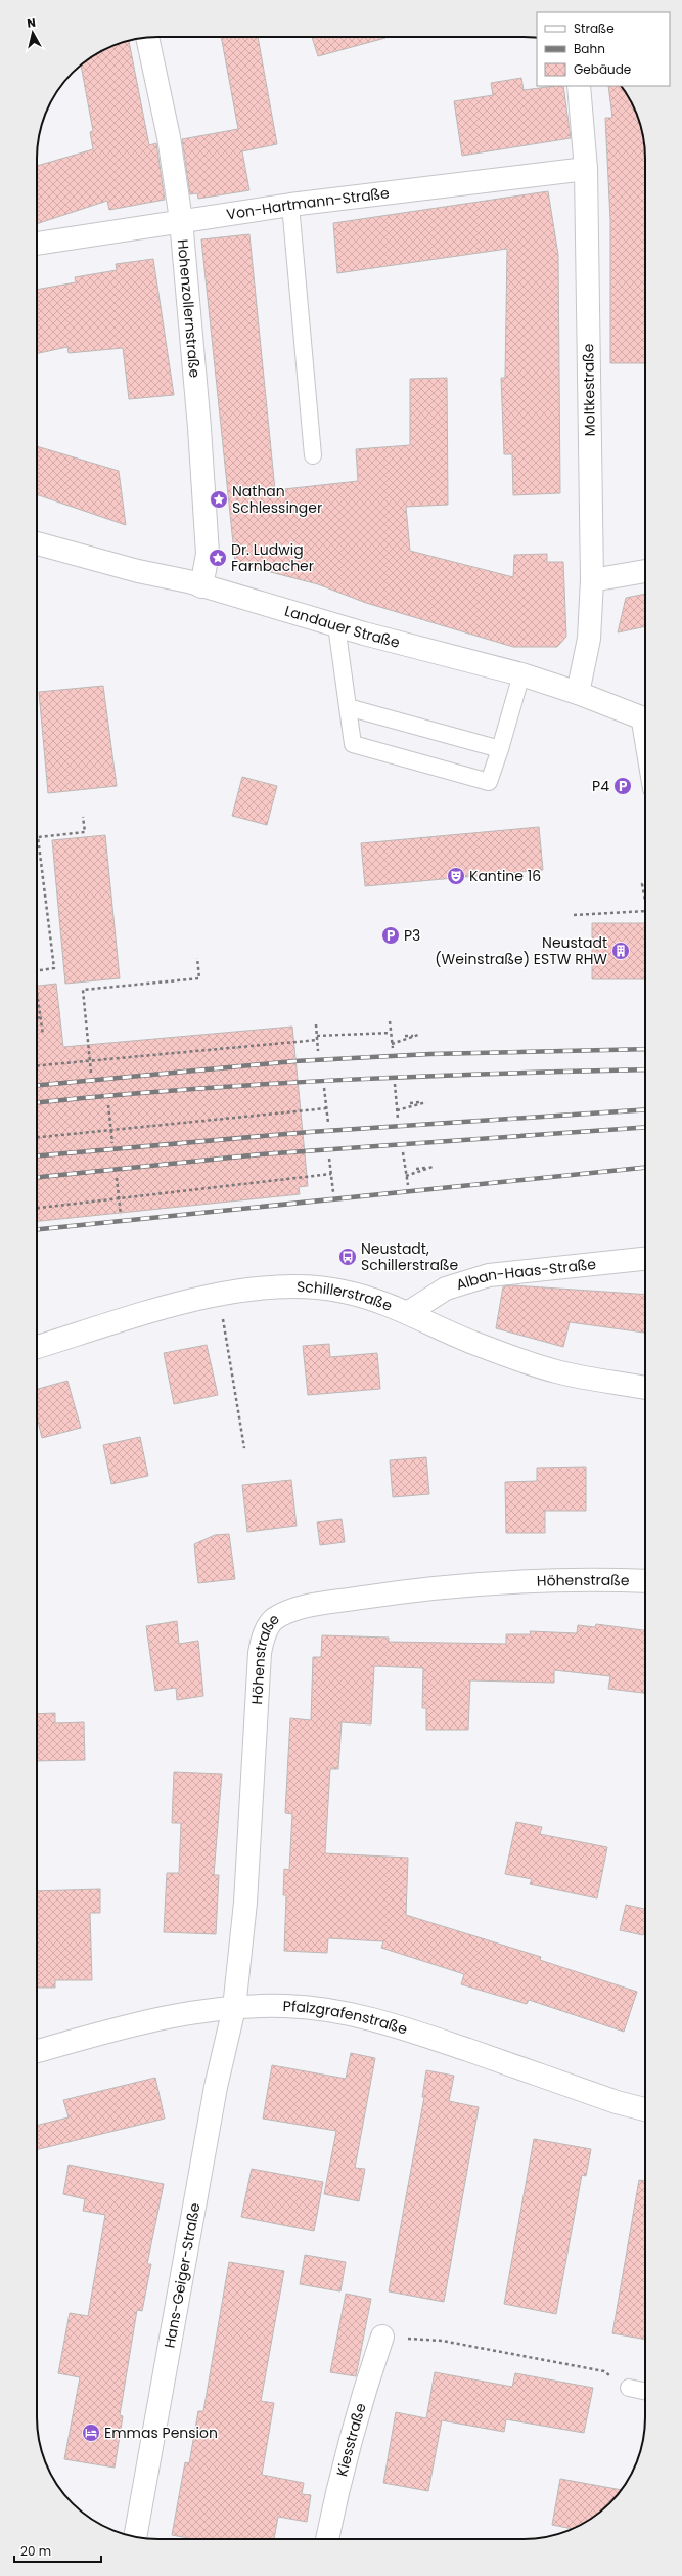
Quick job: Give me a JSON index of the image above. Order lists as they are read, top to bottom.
{
  "streets": {
    "street": [
      "Von-Hartmann-Straße",
      "Hohenzollernstraße",
      "Moltkestraße",
      "Landauer Straße",
      "Alban-Haas-Straße",
      "Schillerstraße",
      "Höhenstraße",
      "Pfalzgrafenstraße",
      "Hans-Geiger-Straße",
      "Kiesstraße"
    ]
  },
  "crossings": [
    ["Von-Hartmann-Straße", "Hohenzollernstraße"],
    ["Von-Hartmann-Straße", "Moltkestraße"],
    ["Hohenzollernstraße", "Landauer Straße"],
    ["Moltkestraße", "Landauer Straße"],
    ["Alban-Haas-Straße", "Schillerstraße"],
    ["Höhenstraße", "Pfalzgrafenstraße"],
    ["Höhenstraße", "Hans-Geiger-Straße"],
    ["Pfalzgrafenstraße", "Hans-Geiger-Straße"]
  ],
  "places": {
    "place": ["Nathan Schlessinger", "Dr. Ludwig Farnbacher"],
    "parking": ["P4", "P3"],
    "theatre": ["Kantine 16"],
    "building": ["Neustadt (Weinstraße) ESTW RHW"],
    "bus stop": ["Neustadt, Schillerstraße"],
    "hotel": ["Emmas Pension"]
  },
  "legend": ["Straße", "Bahn", "Gebäude"],
  "scale_bar": "20 m",
  "north": "top"
}
